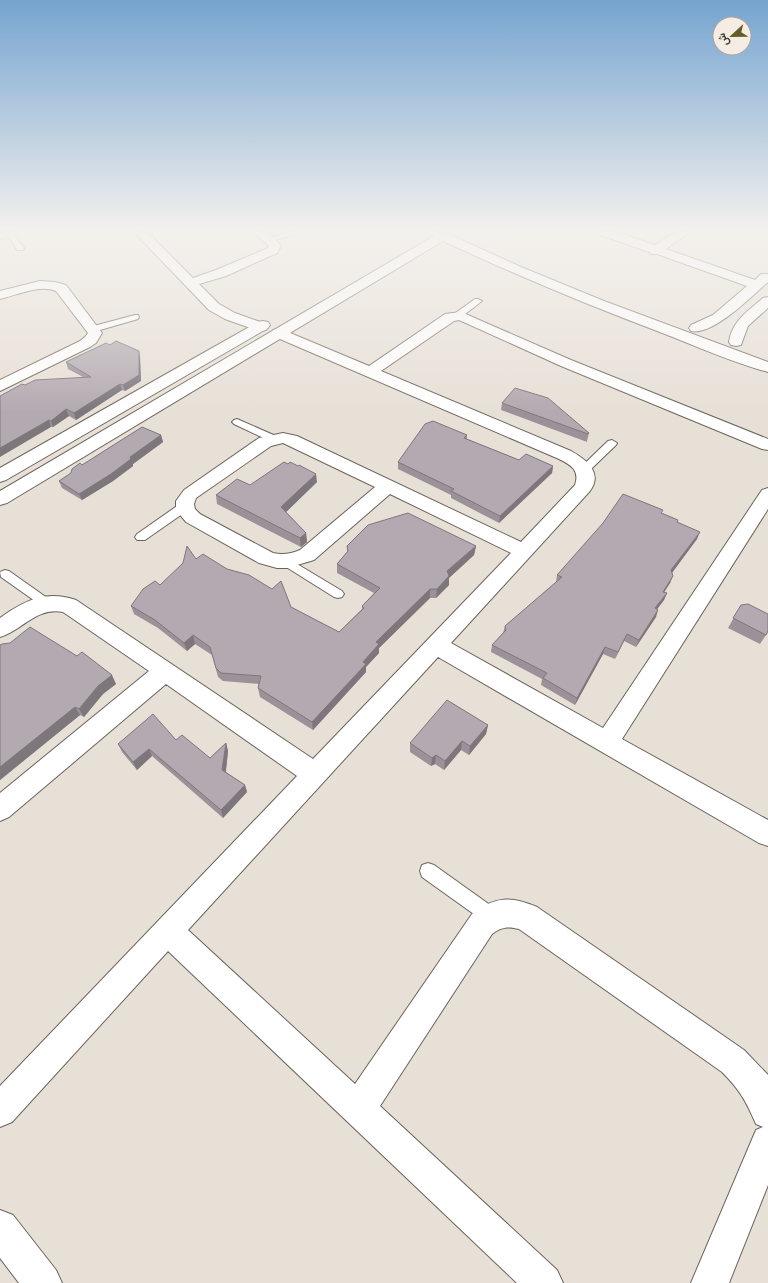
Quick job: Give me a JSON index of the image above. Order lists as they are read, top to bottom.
{
  "north": "left"
}
